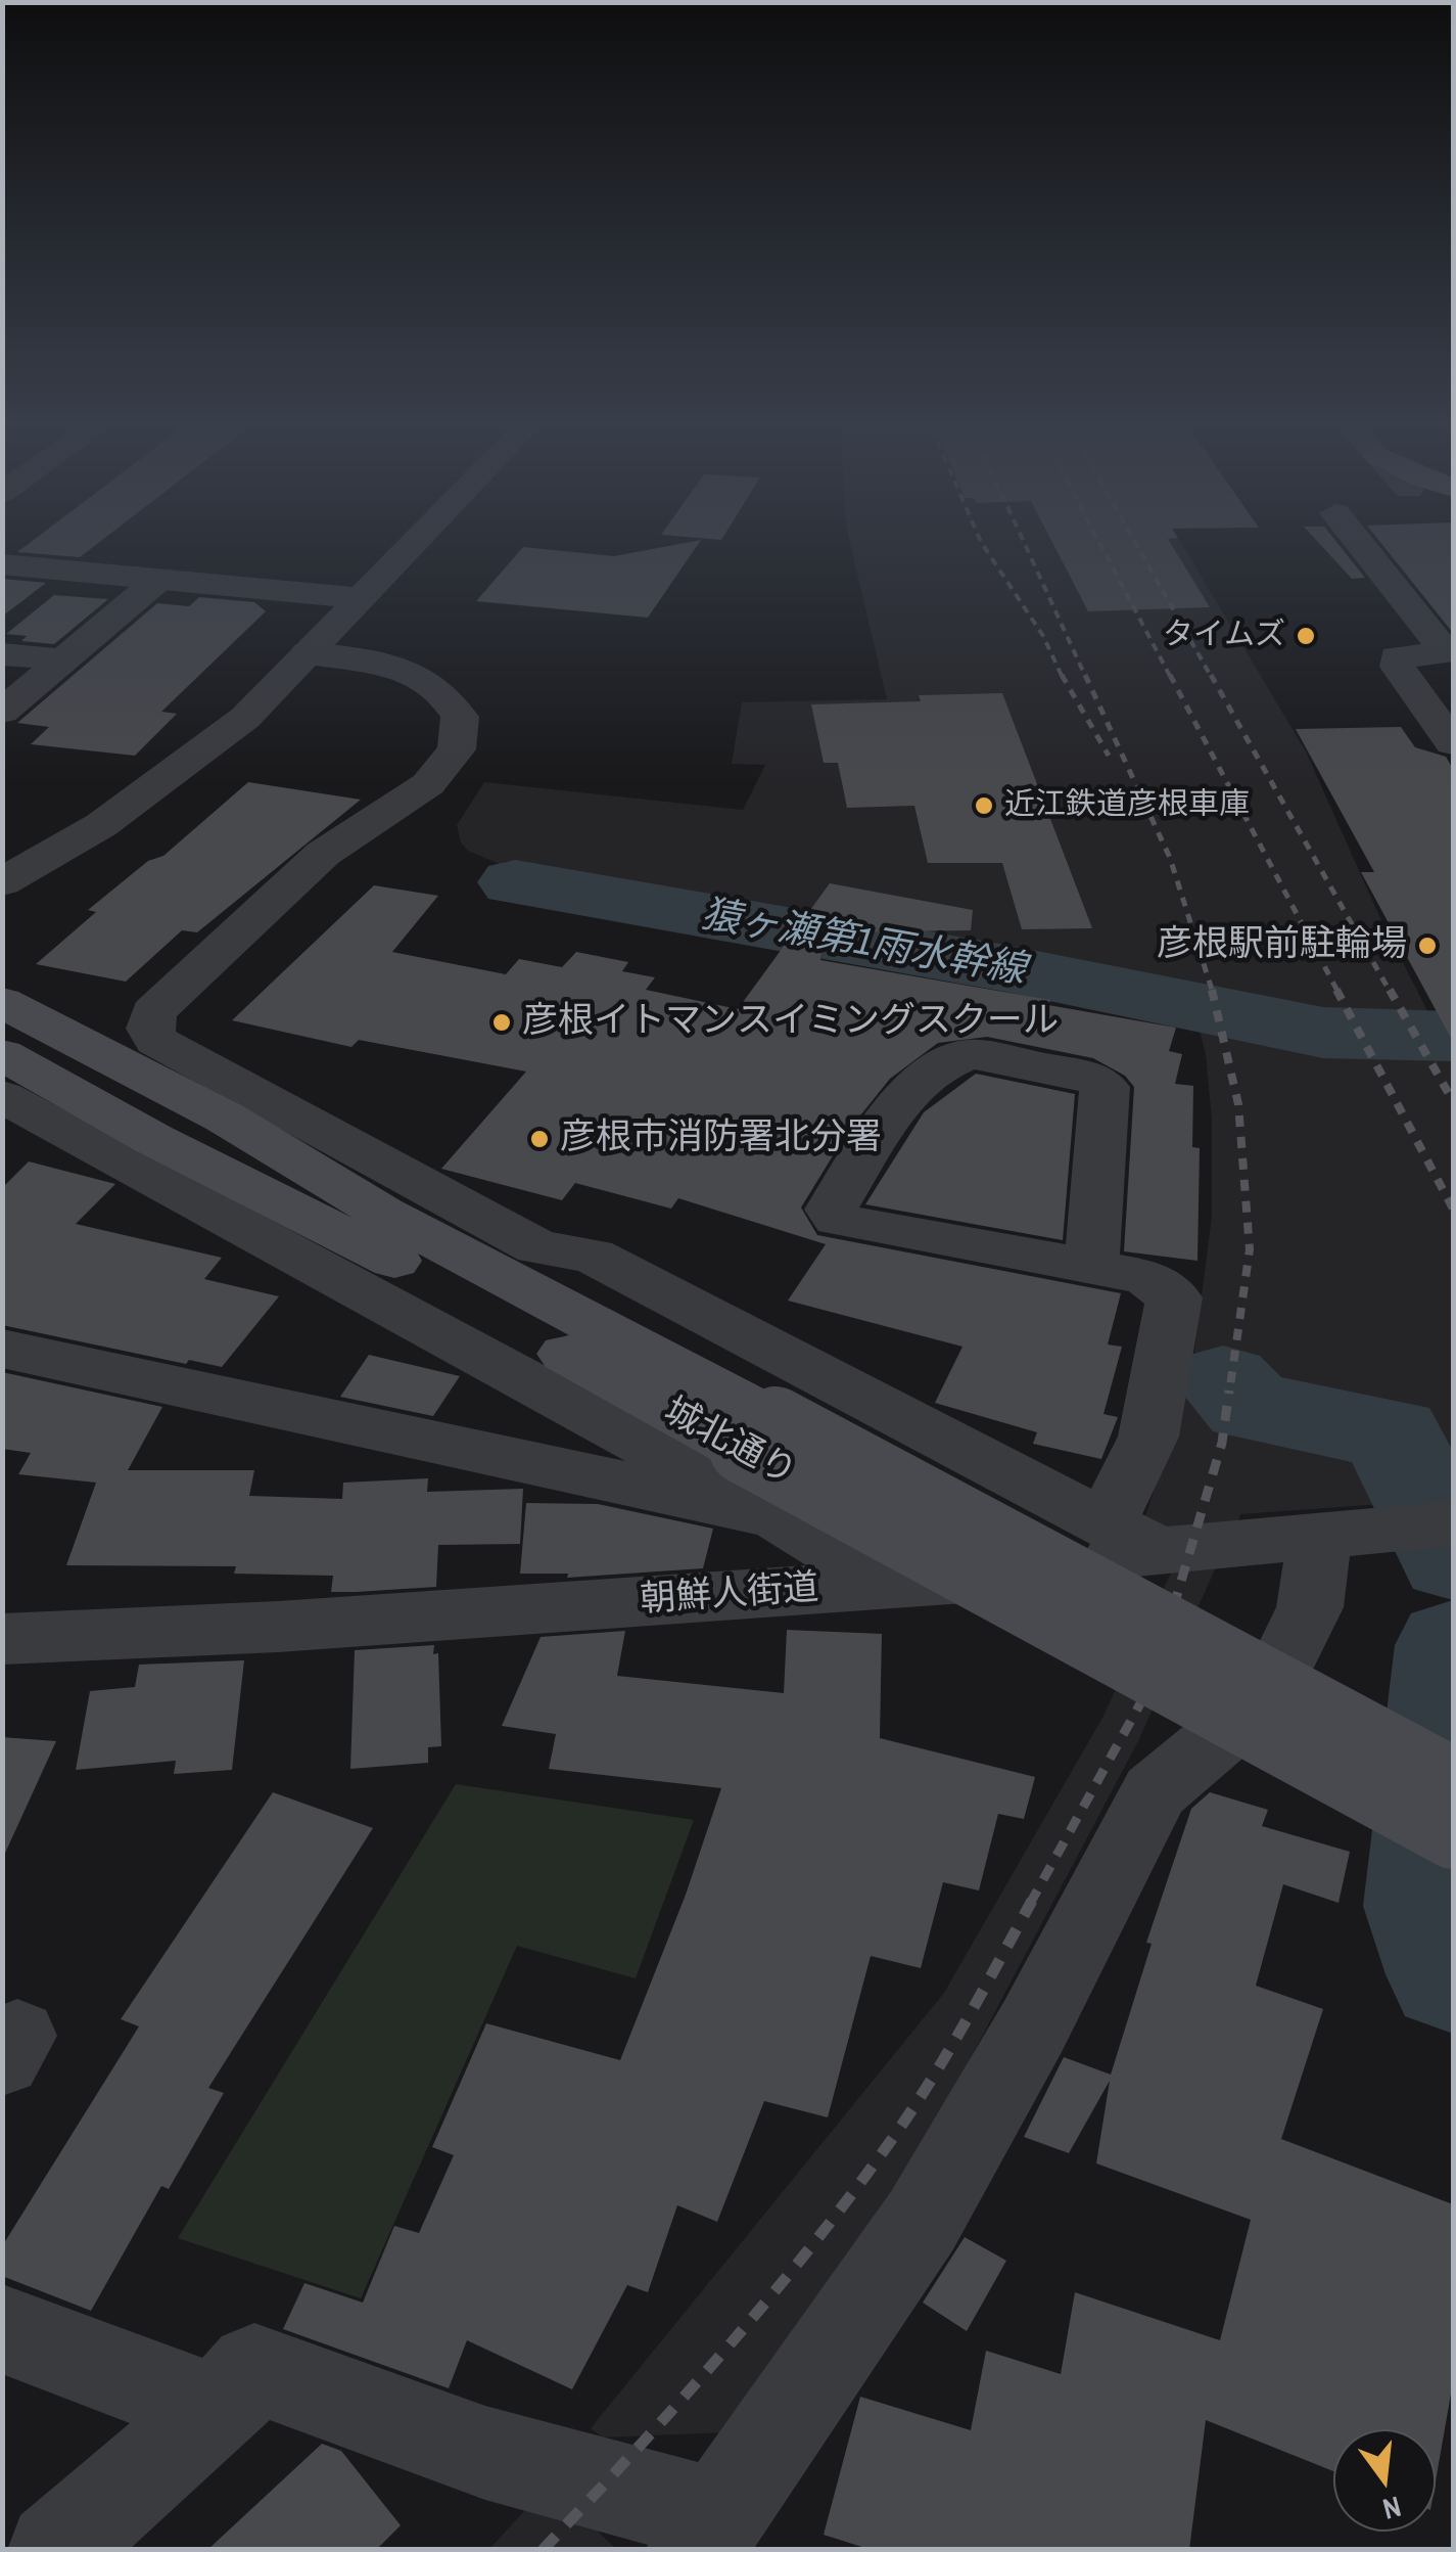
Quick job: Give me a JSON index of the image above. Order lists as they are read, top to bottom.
{
  "streets": {
    "main road": ["城北通り"],
    "street": ["朝鮮人街道"]
  },
  "water": ["猿ヶ瀬第1雨水幹線"],
  "places": [
    "タイムズ",
    "近江鉄道彦根車庫",
    "彦根駅前駐輪場",
    "彦根イトマンスイミングスクール",
    "彦根市消防署北分署"
  ],
  "north": "bottom"
}
